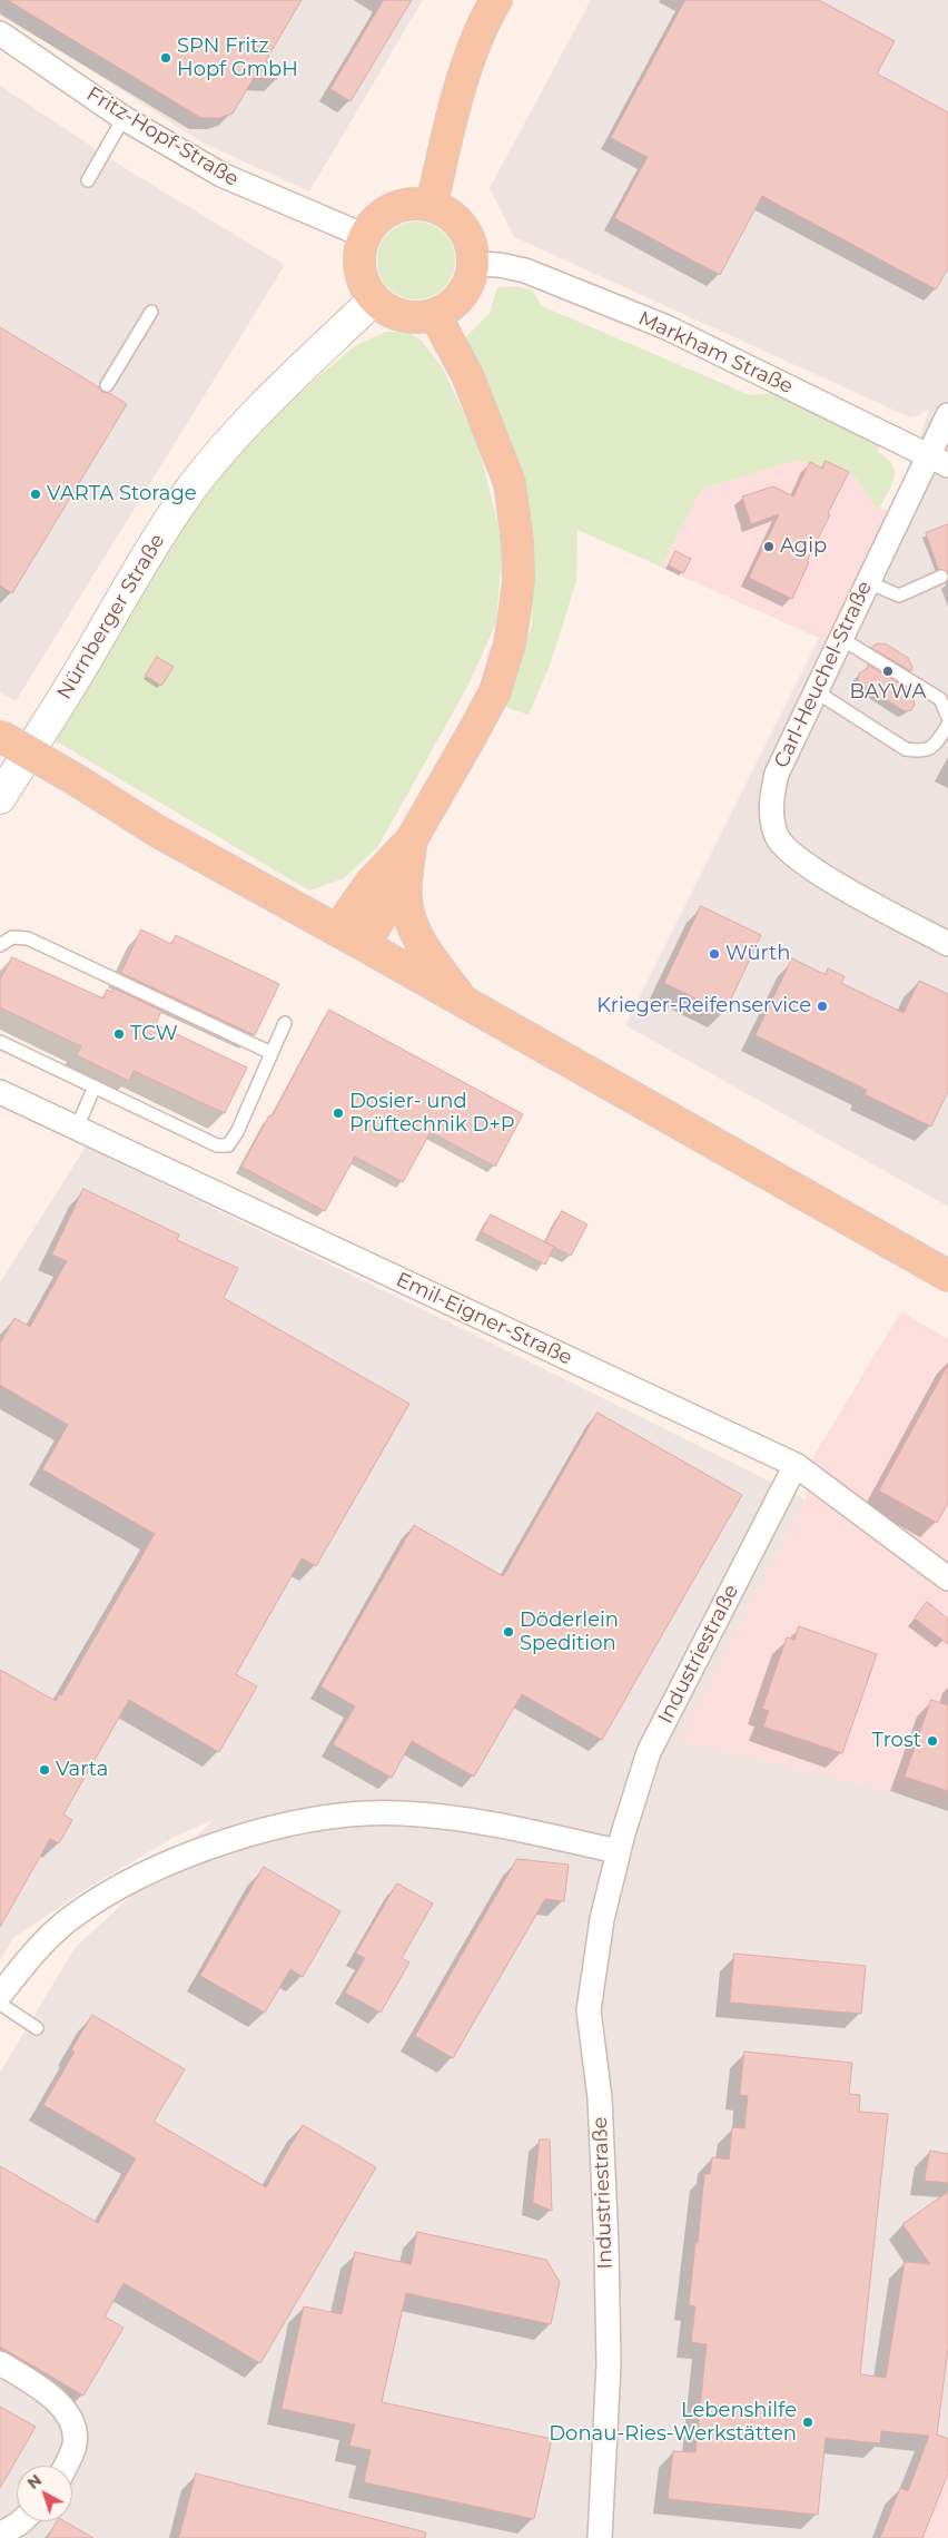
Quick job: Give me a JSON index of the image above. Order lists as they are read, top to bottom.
{
  "streets": {
    "main road": ["Nürnberger Straße"],
    "street": [
      "Fritz-Hopf-Straße",
      "Markham Straße",
      "Carl-Heuchel-Straße",
      "Emil-Eigner-Straße",
      "Industriestraße"
    ]
  },
  "crossings": [
    ["Fritz-Hopf-Straße", "Markham Straße"],
    ["Fritz-Hopf-Straße", "Nürnberger Straße"],
    ["Markham Straße", "Nürnberger Straße"],
    ["Markham Straße", "Carl-Heuchel-Straße"],
    ["Emil-Eigner-Straße", "Industriestraße"]
  ],
  "places": [
    "SPN Fritz Hopf GmbH",
    "VARTA Storage",
    "Agip",
    "BAYWA",
    "Würth",
    "Krieger-Reifenservice",
    "TCW",
    "Dosier- und Prüftechnik D+P",
    "Döderlein Spedition",
    "Trost",
    "Varta",
    "Lebenshilfe Donau-Ries-Werkstätten"
  ],
  "north": "top left"
}
